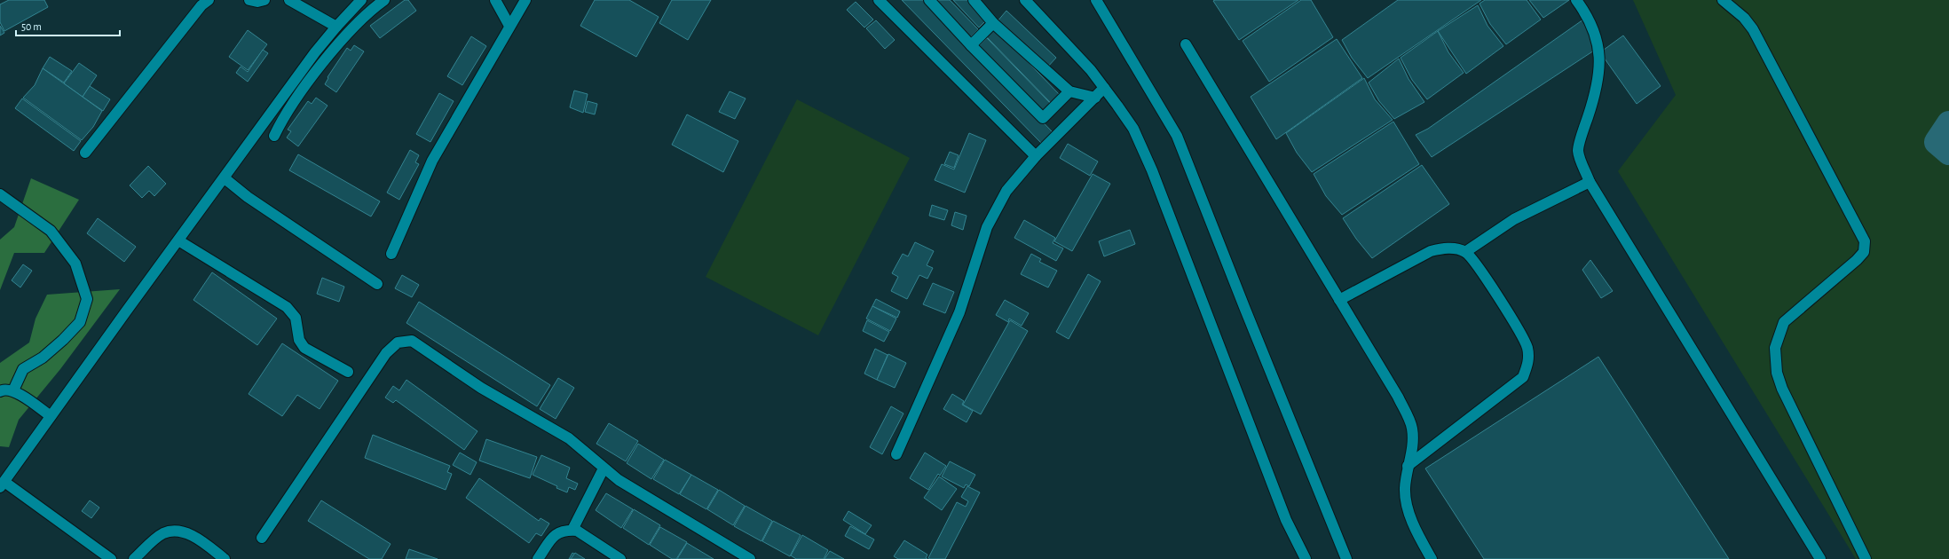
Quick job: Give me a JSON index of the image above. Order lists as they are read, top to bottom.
{
  "scale_bar": "50 m"
}
